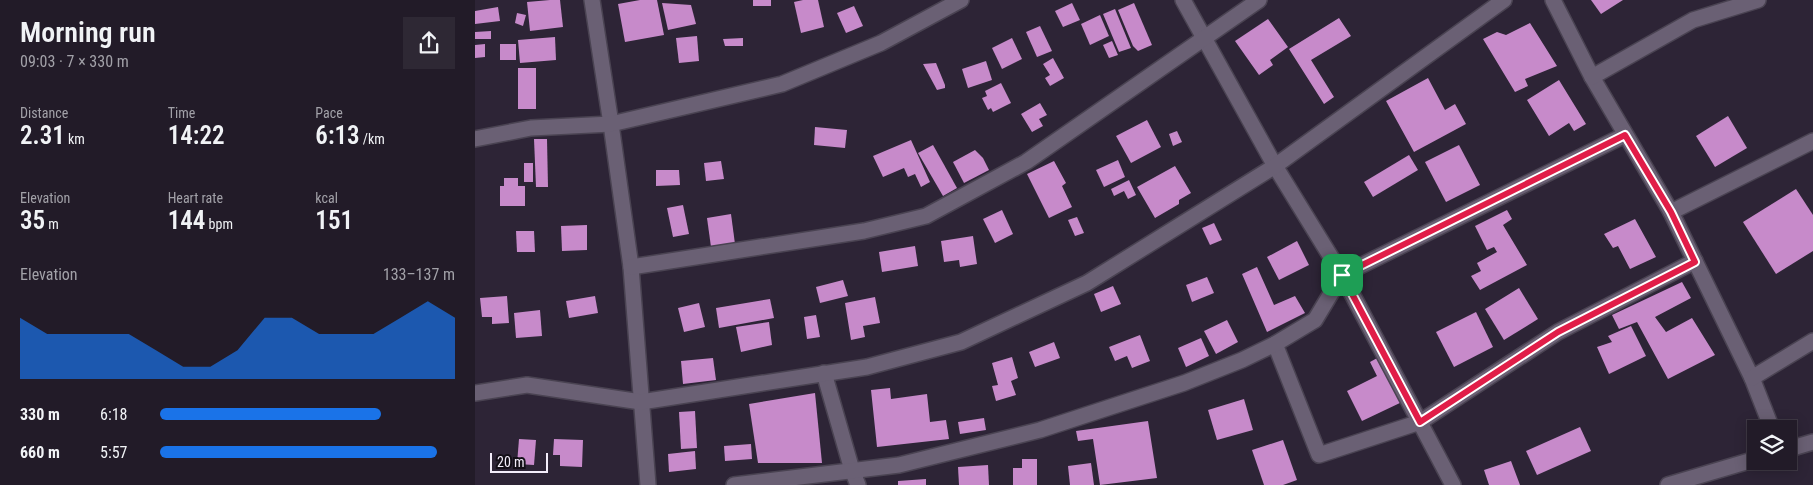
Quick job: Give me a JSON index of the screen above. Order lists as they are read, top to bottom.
{
  "scale_bar": "20 m",
  "page": {
    "heading": ["Morning run", "09:03 · 7 × 330 m"],
    "stats": [
      ["Distance", "2.31 km"],
      ["Time", "14:22"],
      ["Pace", "6:13 /km"],
      ["Elevation", "35 m"],
      ["Heart rate", "144 bpm"],
      ["kcal", "151"]
    ],
    "chart": ["Elevation", "133–137 m"],
    "list": [
      {
        "name": "330 m",
        "note": "6:18"
      },
      {
        "name": "660 m",
        "note": "5:57"
      }
    ],
    "scale": "20 m"
  }
}
